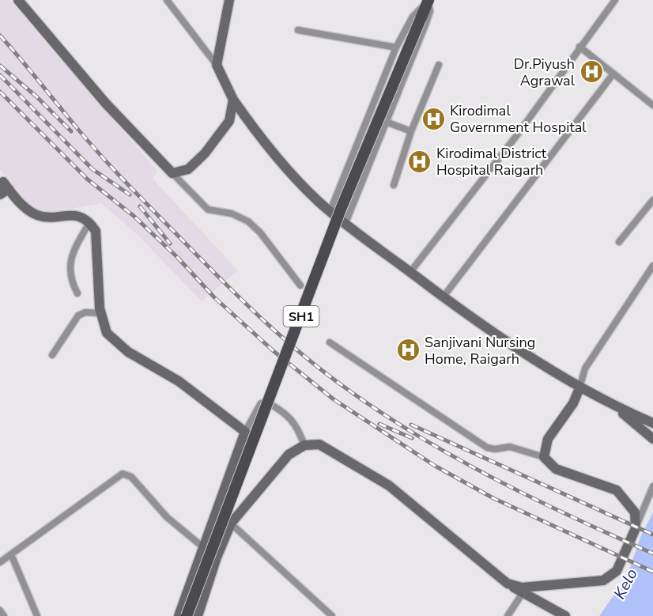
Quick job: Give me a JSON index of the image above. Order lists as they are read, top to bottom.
{
  "streets": {
    "main road": ["SH1"]
  },
  "water": ["Kelo"],
  "places": {
    "hospital": [
      "Dr.Piyush Agrawal",
      "Kirodimal Government Hospital",
      "Kirodimal District Hospital Raigarh",
      "Sanjivani Nursing Home, Raigarh"
    ]
  }
}
